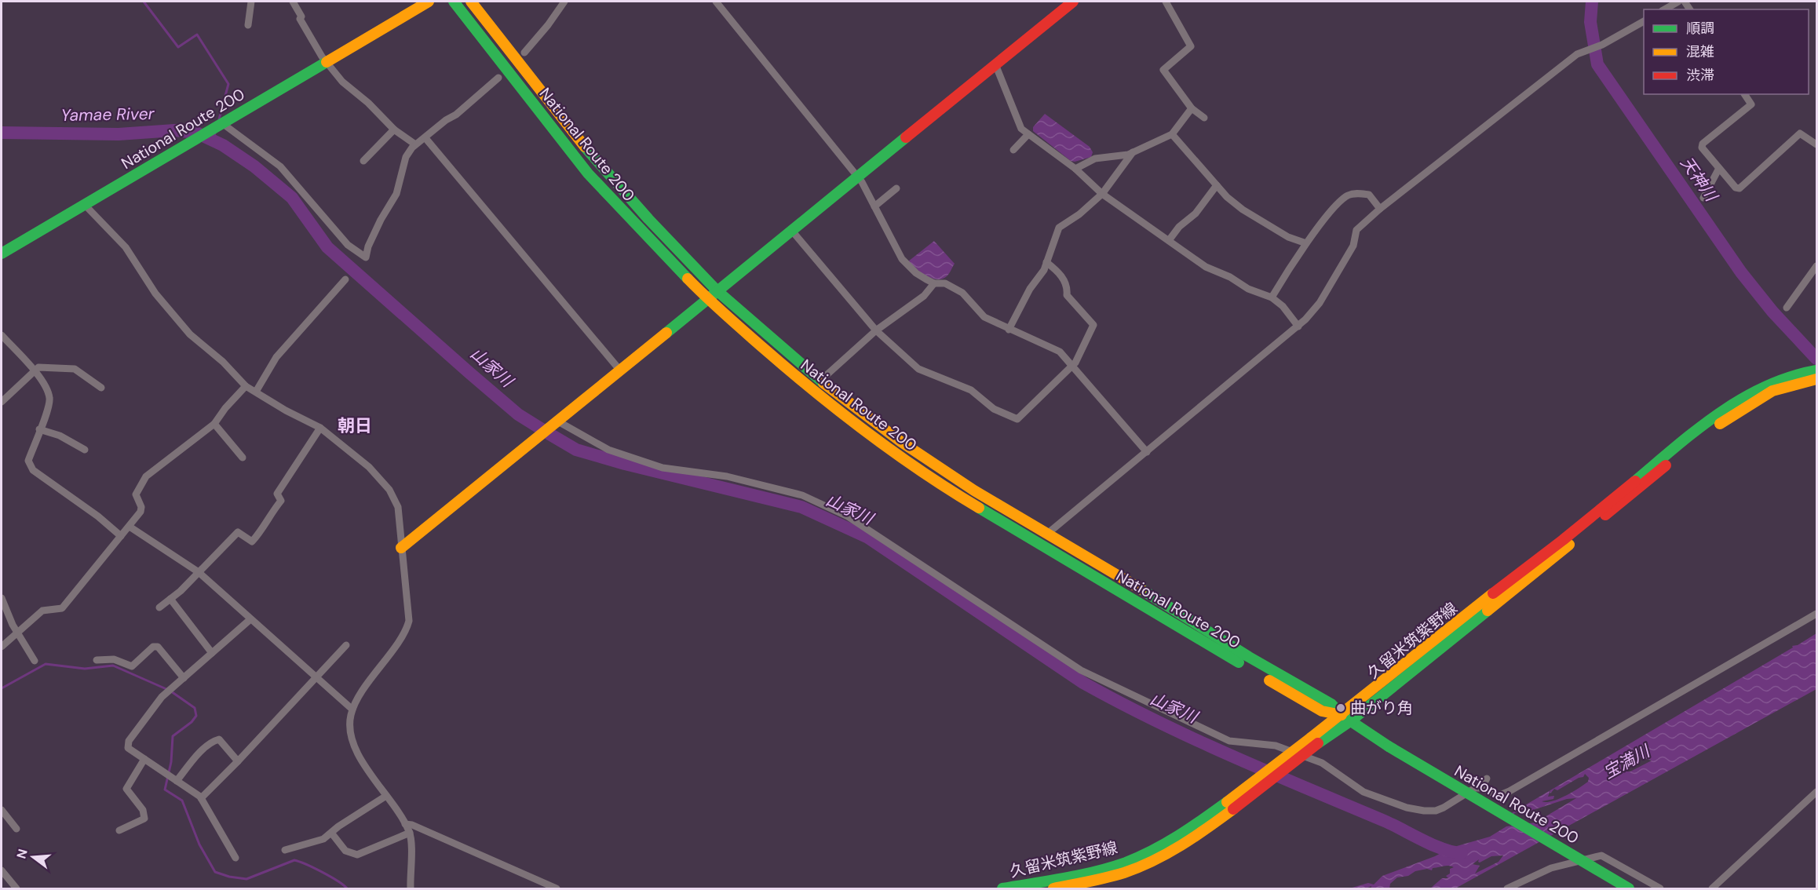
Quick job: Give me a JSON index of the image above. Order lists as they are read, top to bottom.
{
  "streets": {
    "main road": ["National Route 200", "久留米筑紫野線"]
  },
  "crossings": [
    ["National Route 200", "久留米筑紫野線"]
  ],
  "districts": ["朝日"],
  "water": [
    "Yamae River",
    "天神川",
    "山家川",
    "宝満川"
  ],
  "places": ["曲がり角"],
  "legend": ["順調", "混雑", "渋滞"],
  "north": "left"
}
